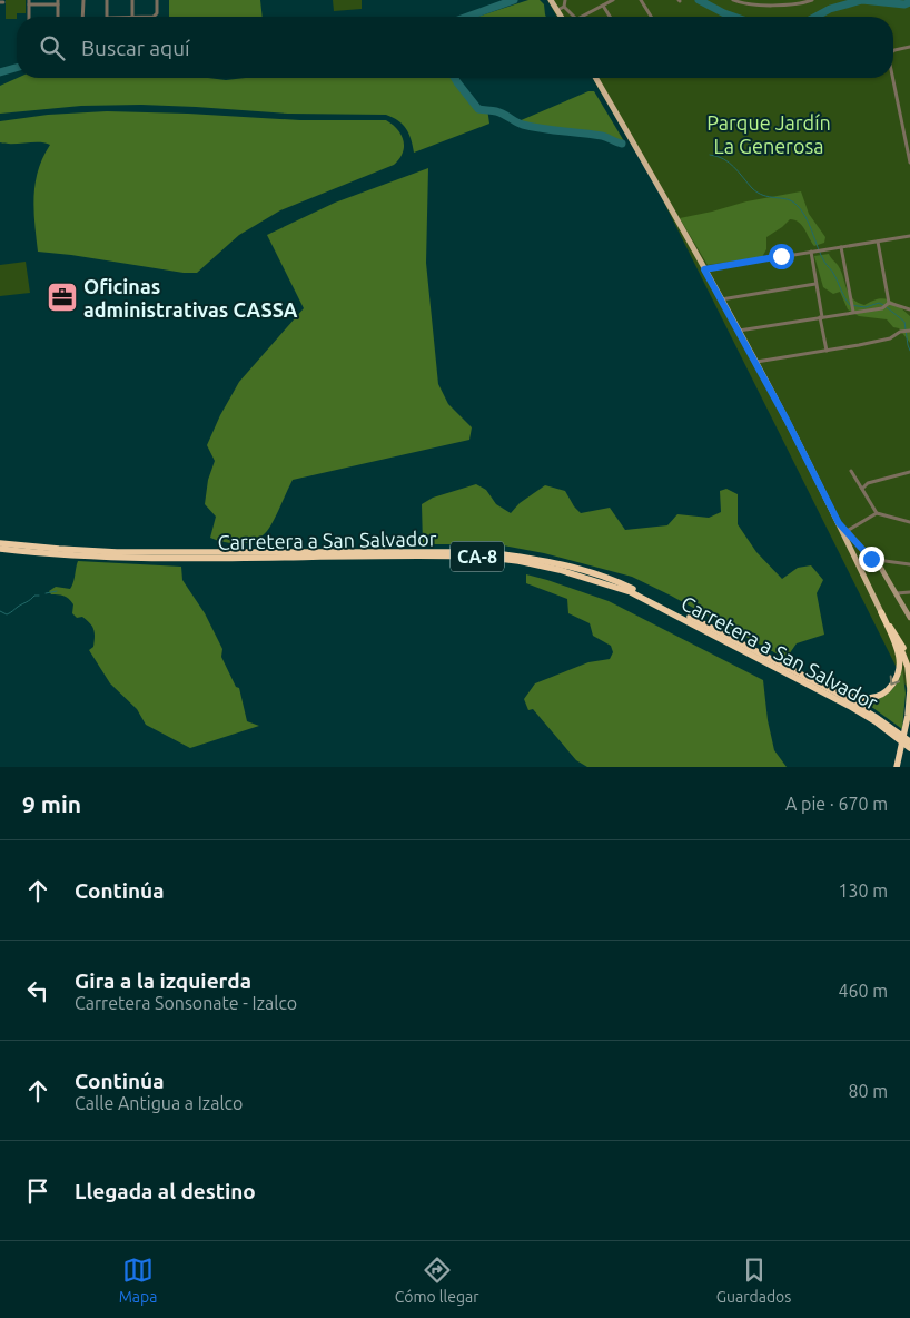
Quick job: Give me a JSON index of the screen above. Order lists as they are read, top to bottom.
{
  "streets": {
    "highway": ["Carretera a San Salvador", "CA-8"]
  },
  "parks": ["Parque Jardín La Generosa"],
  "places": {
    "office": ["Oficinas administrativas CASSA"]
  },
  "page": {
    "search": "Buscar aquí",
    "heading": ["9 min", "A pie · 670 m"],
    "list": [
      ["Continúa", "130 m"],
      ["Gira a la izquierda", "Carretera Sonsonate - Izalco", "460 m"],
      ["Continúa", "Calle Antigua a Izalco", "80 m"],
      "Llegada al destino"
    ],
    "nav": ["Mapa", "Cómo llegar", "Guardados"]
  }
}
